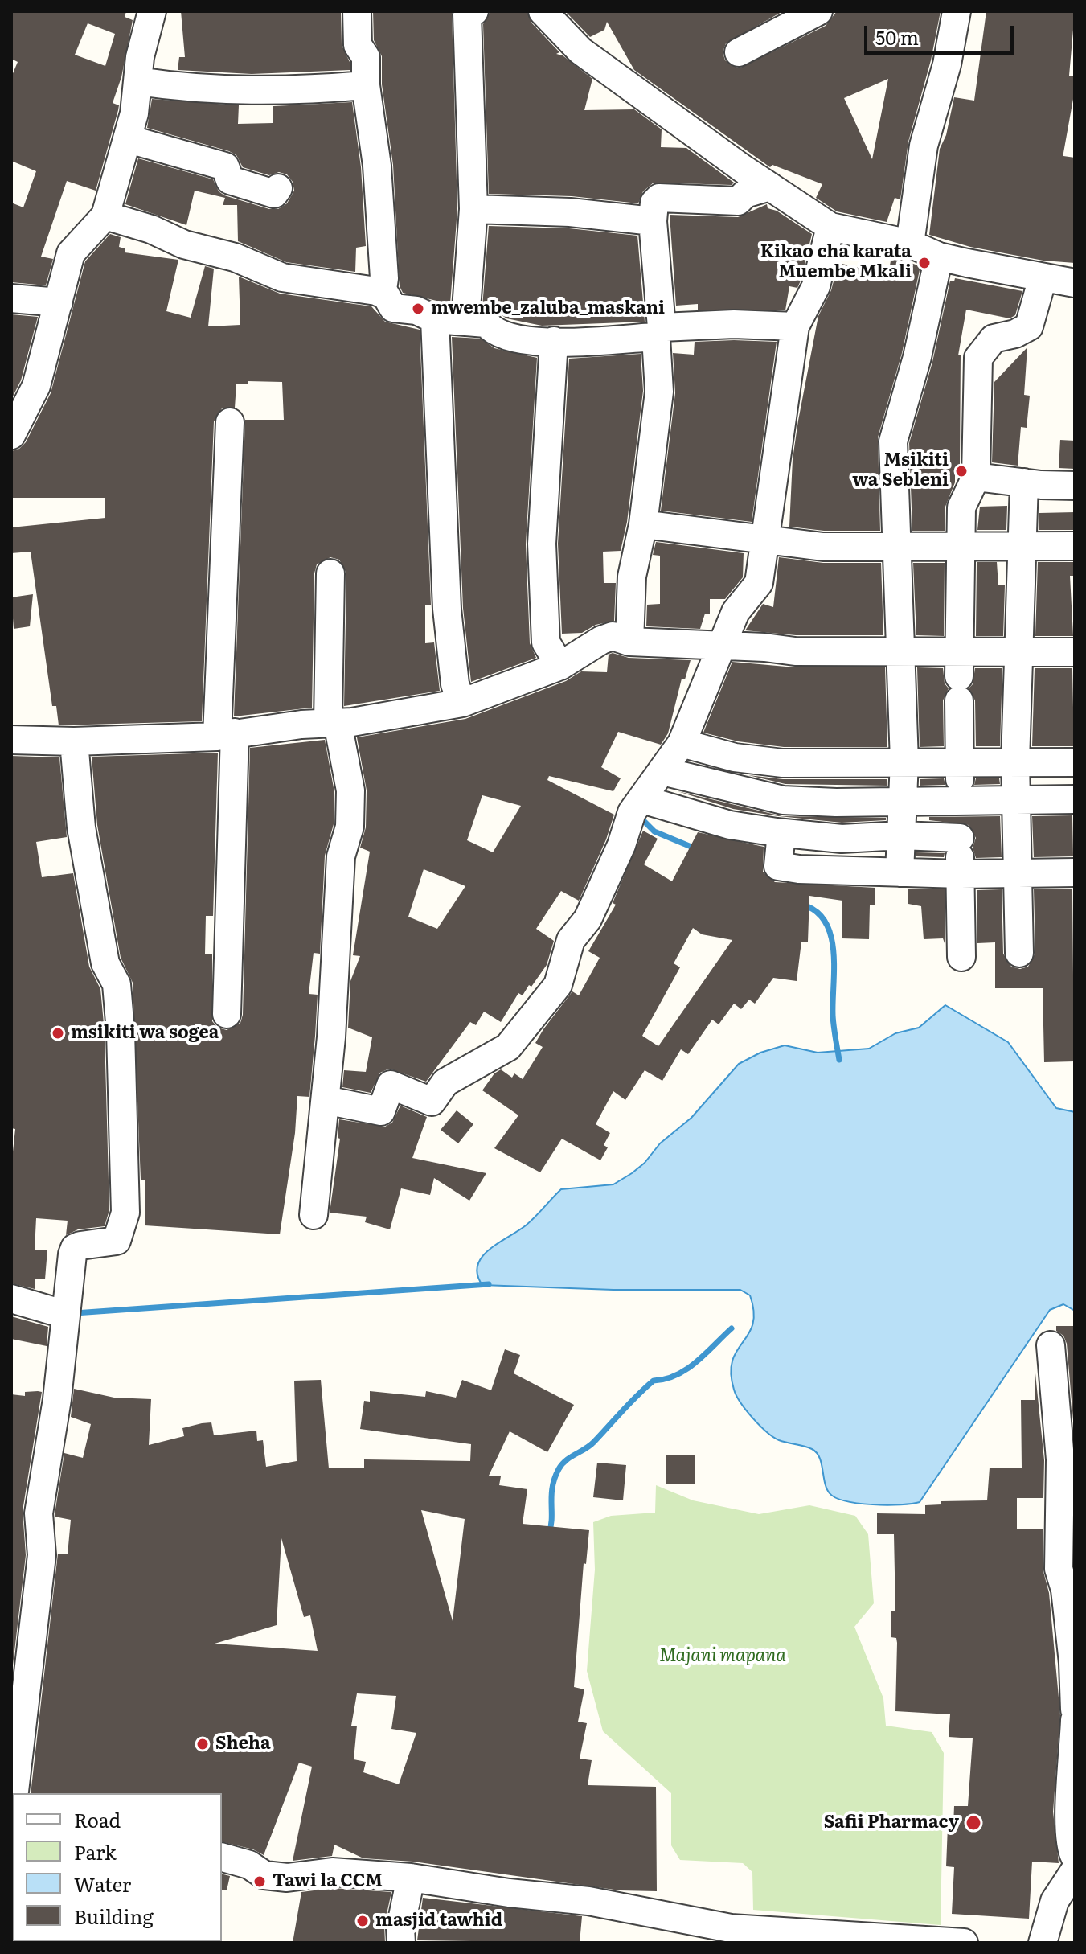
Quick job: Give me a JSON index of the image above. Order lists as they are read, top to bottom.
{
  "parks": ["Majani mapana"],
  "places": [
    "Kikao cha karata Muembe Mkali",
    "mwembe_zaluba_maskani",
    "Msikiti wa Sebleni",
    "msikiti wa sogea",
    "Sheha",
    "Safii Pharmacy",
    "Tawi la CCM",
    "masjid tawhid"
  ],
  "legend": [
    "Road",
    "Park",
    "Water",
    "Building"
  ],
  "scale_bar": "50 m"
}
